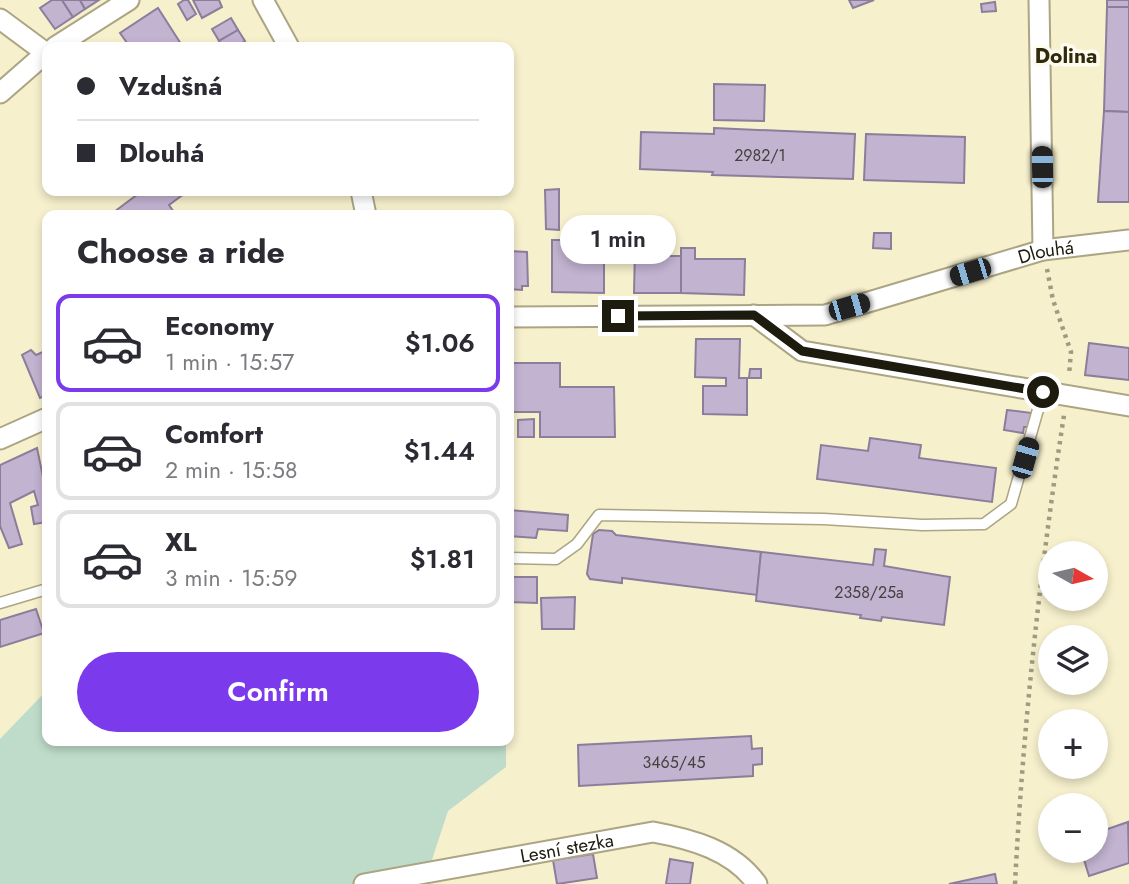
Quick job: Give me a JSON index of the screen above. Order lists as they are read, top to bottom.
{
  "streets": {
    "street": ["Dlouhá", "Lesní stezka"]
  },
  "districts": ["Dolina"],
  "house_numbers": ["2982/1", "2358/25a", "3465/45"],
  "north": "right",
  "page": {
    "banner": ["Vzdušná", "Dlouhá"],
    "heading": "Choose a ride",
    "bubble": "1 min",
    "list": [
      {
        "name": "Economy",
        "note": "1 min · 15:57",
        "value": "$1.06"
      },
      {
        "name": "Comfort",
        "note": "2 min · 15:58",
        "value": "$1.44"
      },
      {
        "name": "XL",
        "note": "3 min · 15:59",
        "value": "$1.81"
      }
    ],
    "map_buttons": ["+", "−"],
    "buttons": "Confirm"
  }
}
